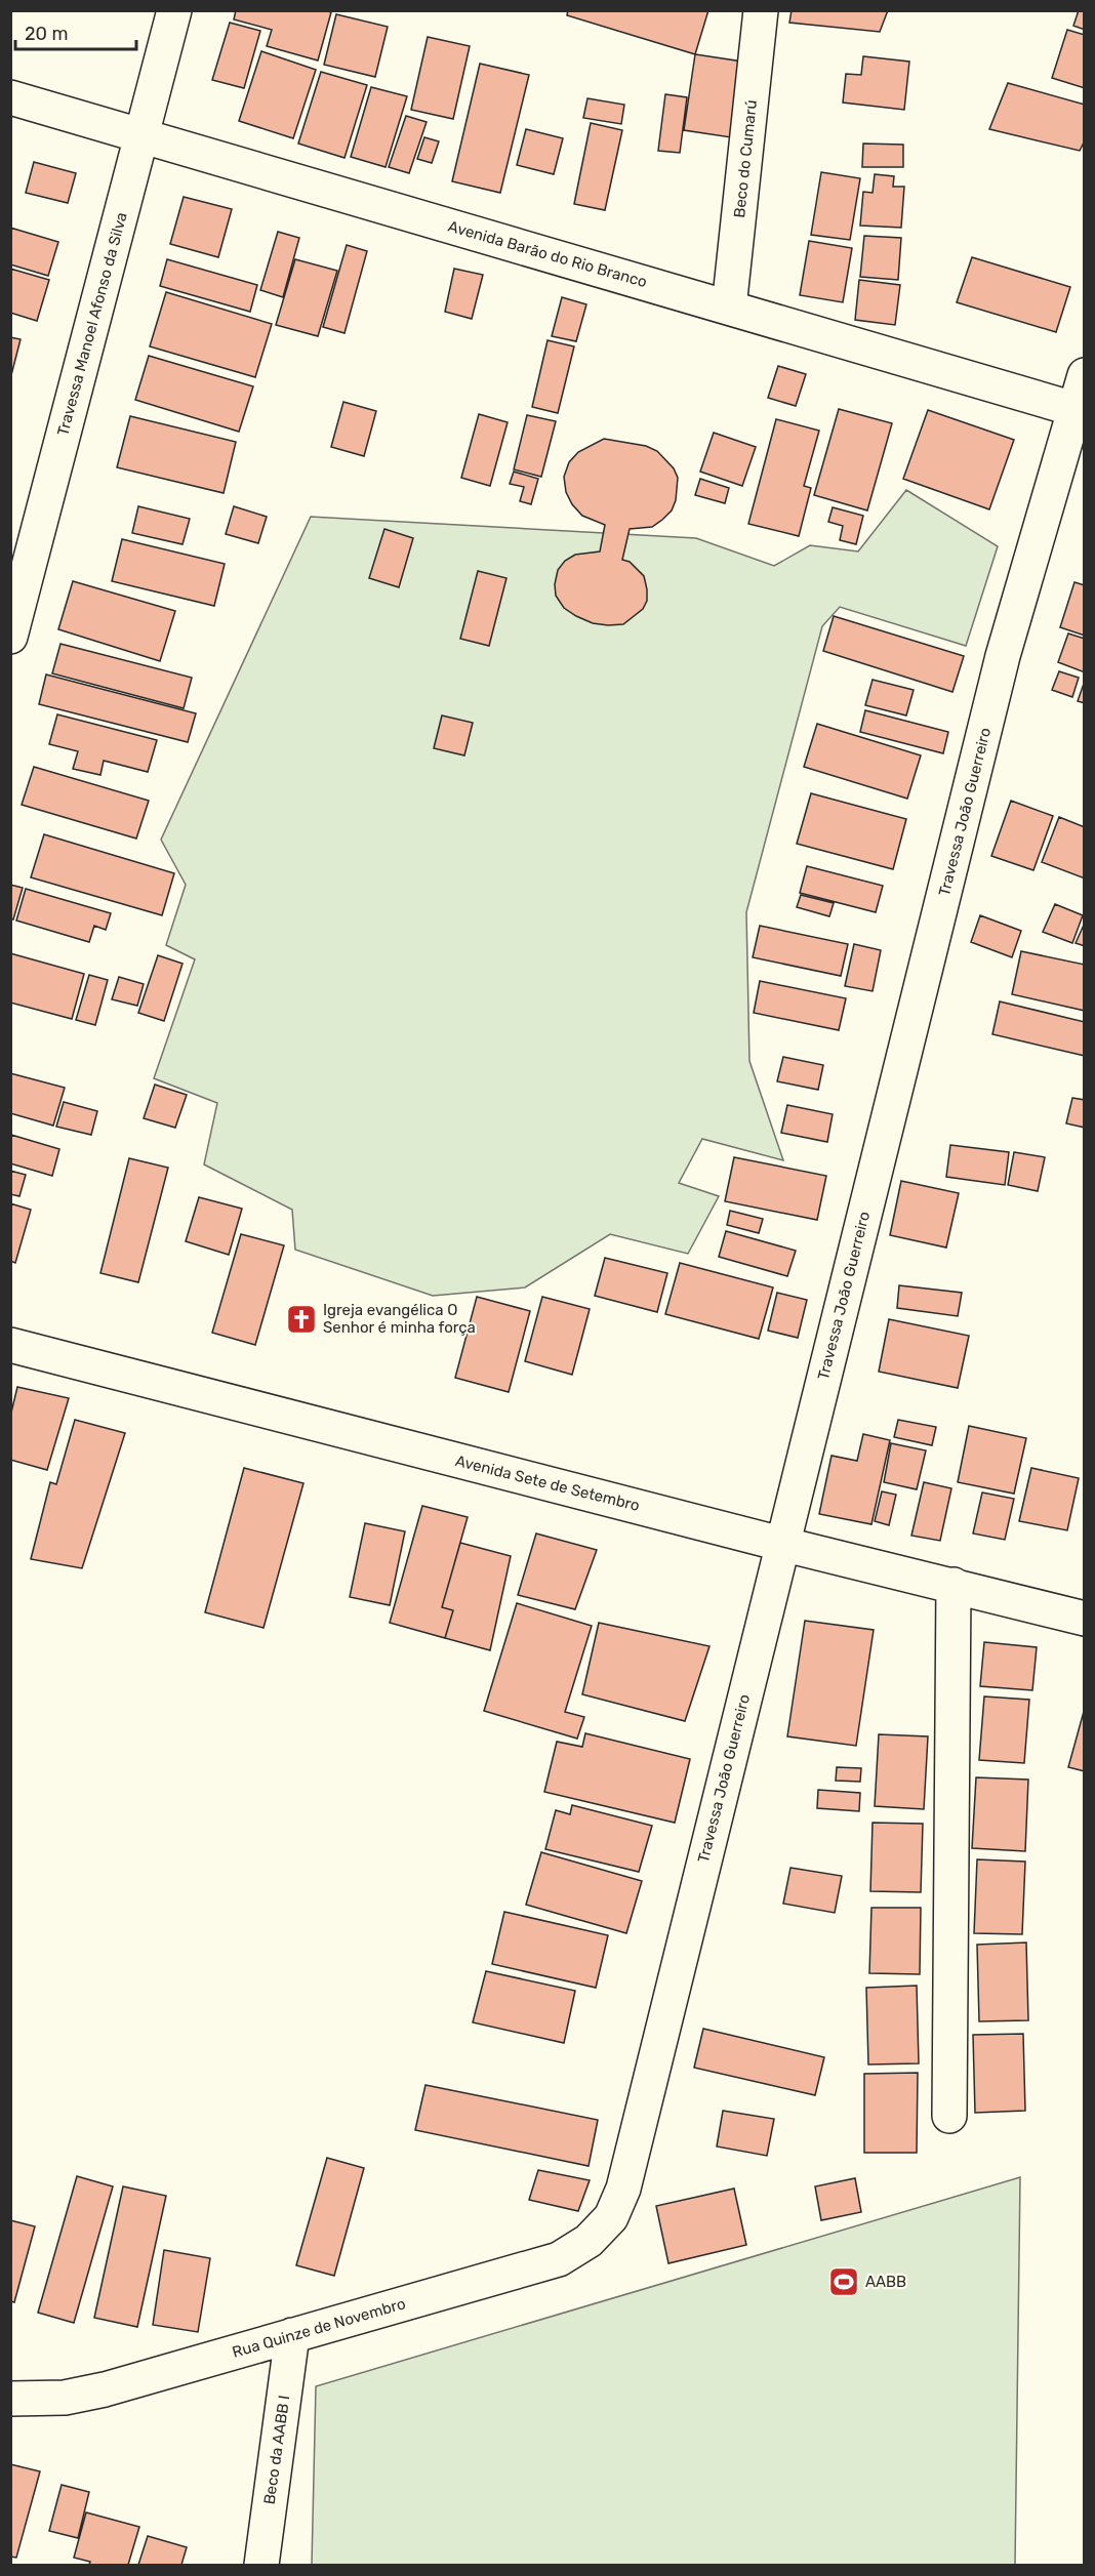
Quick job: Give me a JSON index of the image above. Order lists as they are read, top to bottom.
{
  "streets": {
    "street": [
      "Beco do Cumarú",
      "Avenida Barão do Rio Branco",
      "Travessa Manoel Afonso da Silva",
      "Travessa João Guerreiro",
      "Avenida Sete de Setembro",
      "Rua Quinze de Novembro",
      "Beco da AABB I"
    ]
  },
  "crossings": [
    ["Beco do Cumarú", "Avenida Barão do Rio Branco"],
    ["Avenida Barão do Rio Branco", "Travessa Manoel Afonso da Silva"],
    ["Avenida Barão do Rio Branco", "Travessa João Guerreiro"],
    ["Travessa João Guerreiro", "Avenida Sete de Setembro"],
    ["Travessa João Guerreiro", "Rua Quinze de Novembro"],
    ["Rua Quinze de Novembro", "Beco da AABB I"]
  ],
  "places": {
    "church": ["Igreja evangélica O Senhor é minha força"],
    "sports": ["AABB"]
  },
  "scale_bar": "20 m"
}
